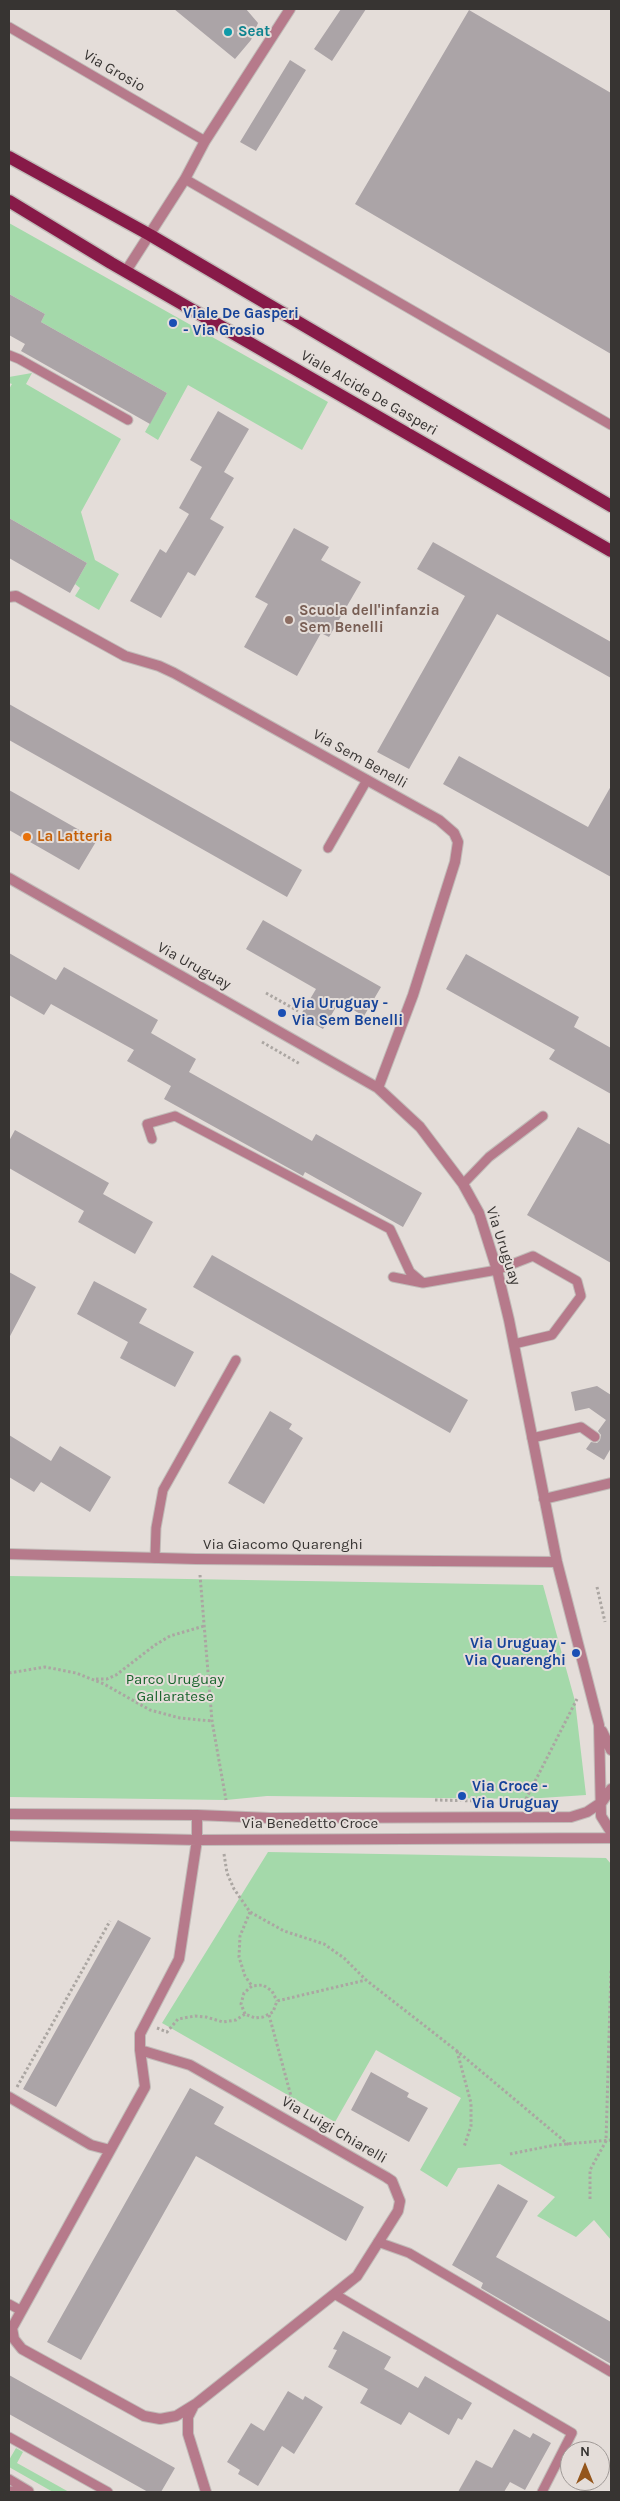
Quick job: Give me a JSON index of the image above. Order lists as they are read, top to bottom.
{
  "streets": {
    "main road": ["Viale Alcide De Gasperi"],
    "street": [
      "Via Sem Benelli",
      "Via Uruguay",
      "Via Giacomo Quarenghi",
      "Via Benedetto Croce",
      "Via Luigi Chiarelli"
    ],
    "lane": ["Via Grosio"]
  },
  "crossings": [
    ["Via Sem Benelli", "Via Uruguay"],
    ["Via Uruguay", "Via Giacomo Quarenghi"],
    ["Via Uruguay", "Via Benedetto Croce"],
    ["Via Benedetto Croce", "Via Luigi Chiarelli"]
  ],
  "parks": ["Parco Uruguay Gallaratese"],
  "places": [
    "Seat",
    "Viale De Gasperi - Via Grosio",
    "Scuola dell'infanzia Sem Benelli",
    "La Latteria",
    "Via Uruguay - Via Sem Benelli",
    "Via Uruguay - Via Quarenghi",
    "Via Croce - Via Uruguay"
  ],
  "north": "top"
}
